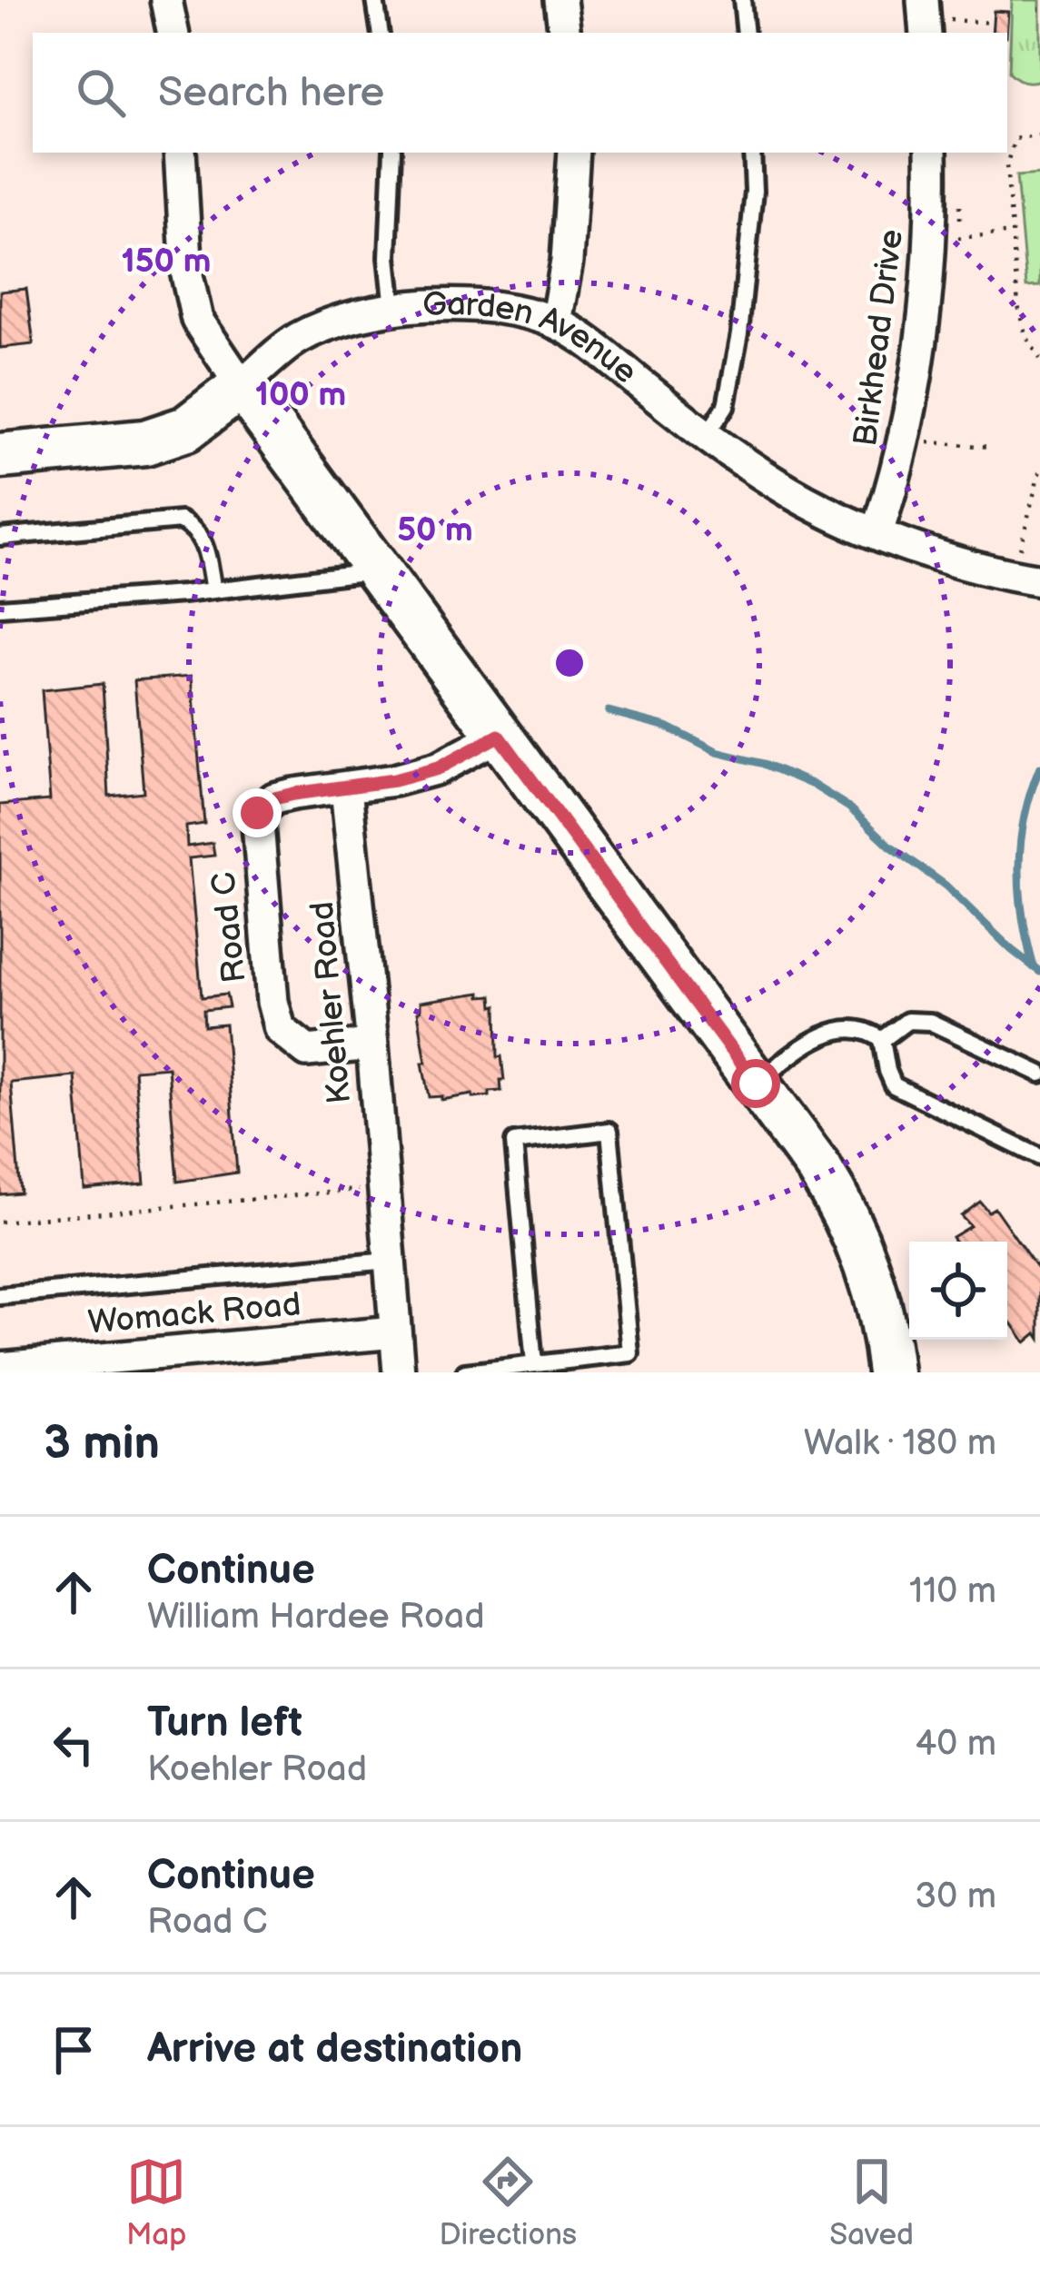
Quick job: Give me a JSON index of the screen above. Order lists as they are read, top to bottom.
{
  "streets": {
    "street": [
      "Birkhead Drive",
      "Garden Avenue",
      "Road C",
      "Koehler Road",
      "Womack Road"
    ]
  },
  "crossings": [
    ["Birkhead Drive", "Garden Avenue"],
    ["Road C", "Koehler Road"],
    ["Koehler Road", "Womack Road"]
  ],
  "page": {
    "search": "Search here",
    "heading": ["3 min", "Walk · 180 m"],
    "list": [
      ["Continue", "William Hardee Road", "110 m"],
      ["Turn left", "Koehler Road", "40 m"],
      ["Continue", "Road C", "30 m"],
      "Arrive at destination"
    ],
    "nav": ["Map", "Directions", "Saved"]
  },
  "rings": ["150 m", "100 m", "50 m"]
}
